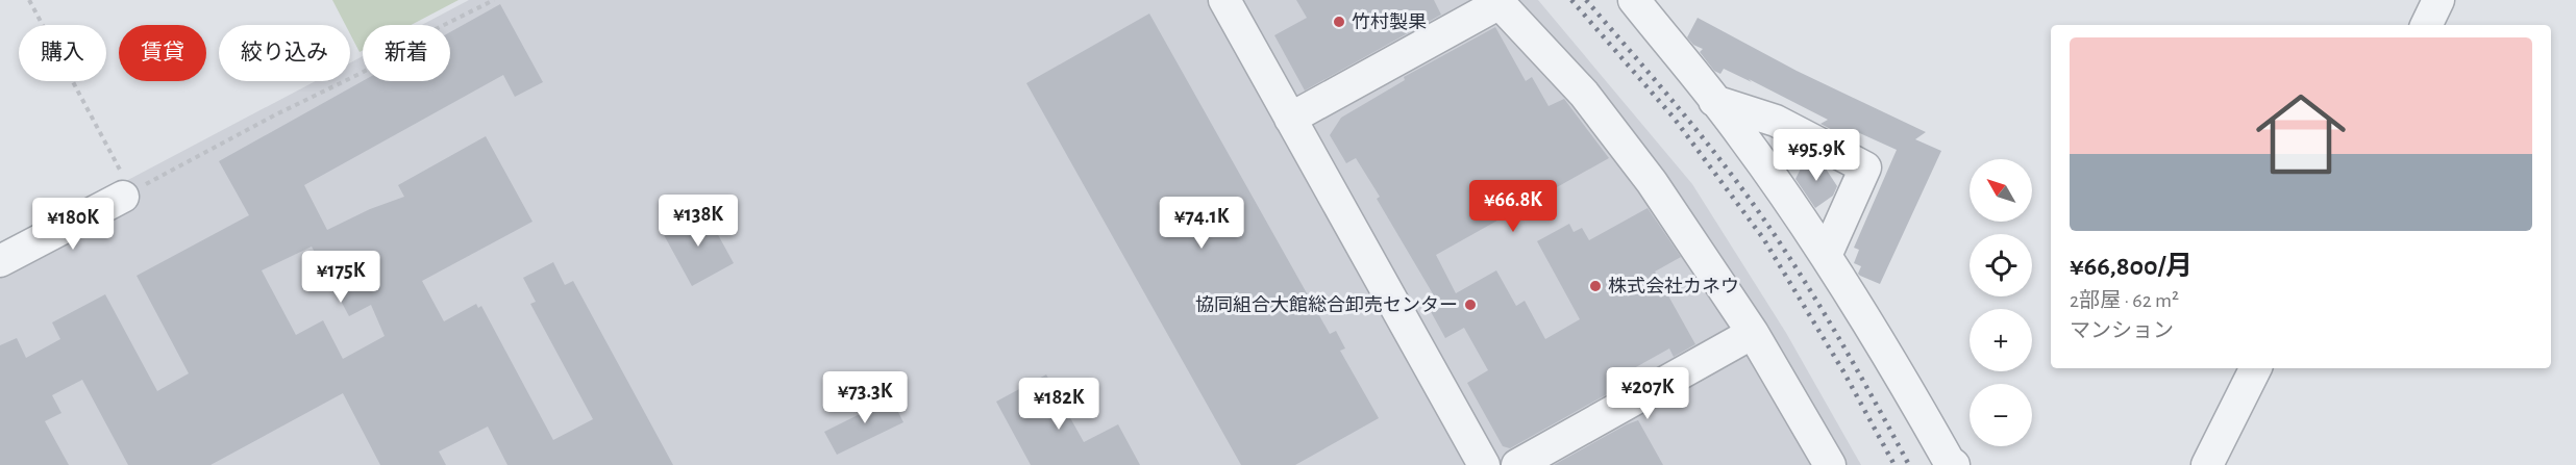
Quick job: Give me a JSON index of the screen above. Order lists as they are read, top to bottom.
{
  "places": ["竹村製果", "株式会社カネウ", "協同組合大館総合卸売センター"],
  "north": "top left",
  "page": {
    "chip": [
      "購入",
      "賃貸",
      "絞り込み",
      "新着"
    ],
    "list": [
      {
        "name": "¥66,800/月",
        "note": "2部屋 · 62 m² · マンション"
      }
    ],
    "price": [
      "¥95.9K",
      "¥66.8K",
      "¥138K",
      "¥74.1K",
      "¥180K",
      "¥175K",
      "¥207K",
      "¥73.3K",
      "¥182K"
    ],
    "map_buttons": ["+", "−"]
  }
}
